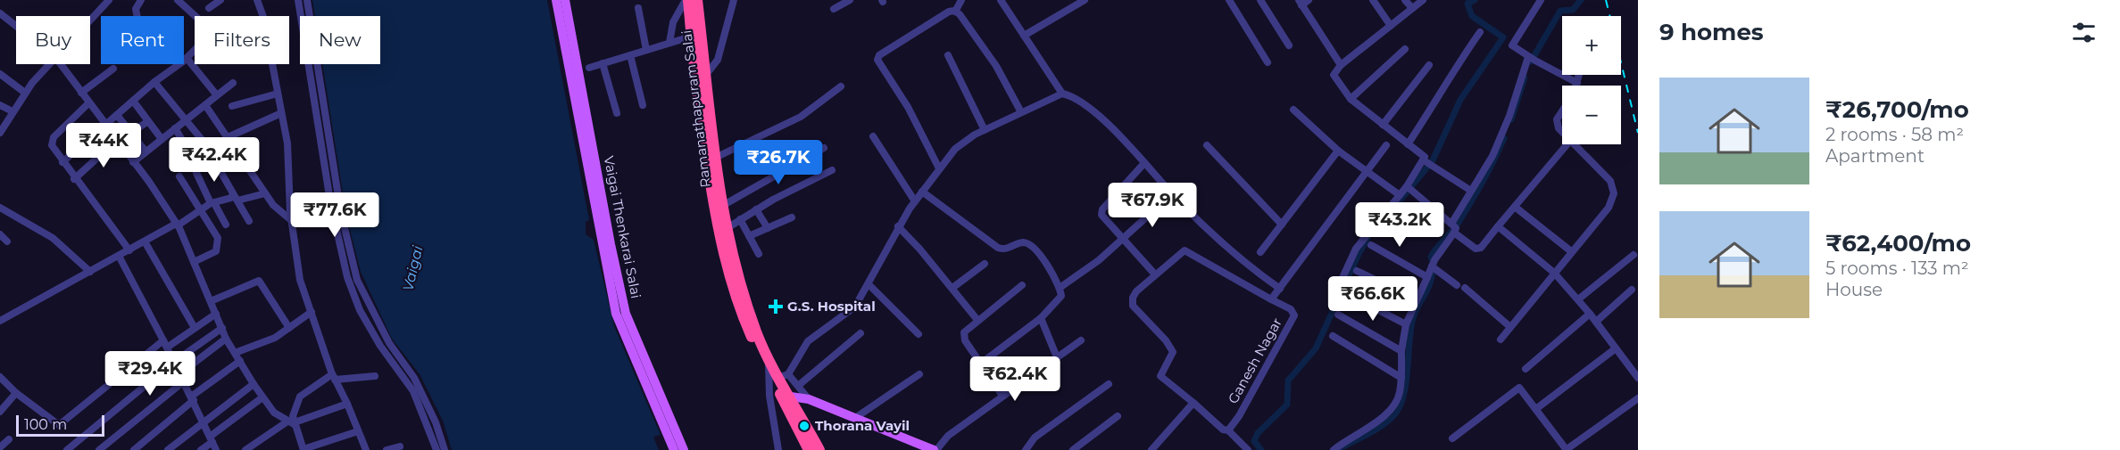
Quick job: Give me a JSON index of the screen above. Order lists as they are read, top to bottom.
{
  "streets": {
    "highway": ["Ramanathapuram Salai"],
    "main road": ["Vaigai Thenkarai Salai"],
    "street": ["Ganesh Nagar"]
  },
  "water": ["Vaigai"],
  "places": {
    "health": ["G.S. Hospital"],
    "other": ["Thorana Vayil"]
  },
  "scale_bar": "100 m",
  "page": {
    "heading": "9 homes",
    "map_buttons": ["+", "−"],
    "chip": [
      "Buy",
      "Rent",
      "Filters",
      "New"
    ],
    "list": [
      {
        "name": "₹26,700/mo",
        "note": "2 rooms · 58 m² · Apartment"
      },
      {
        "name": "₹62,400/mo",
        "note": "5 rooms · 133 m² · House"
      }
    ],
    "price": [
      "₹44K",
      "₹42.4K",
      "₹26.7K",
      "₹67.9K",
      "₹77.6K",
      "₹43.2K",
      "₹66.6K",
      "₹29.4K",
      "₹62.4K"
    ],
    "scale": "100 m"
  }
}
